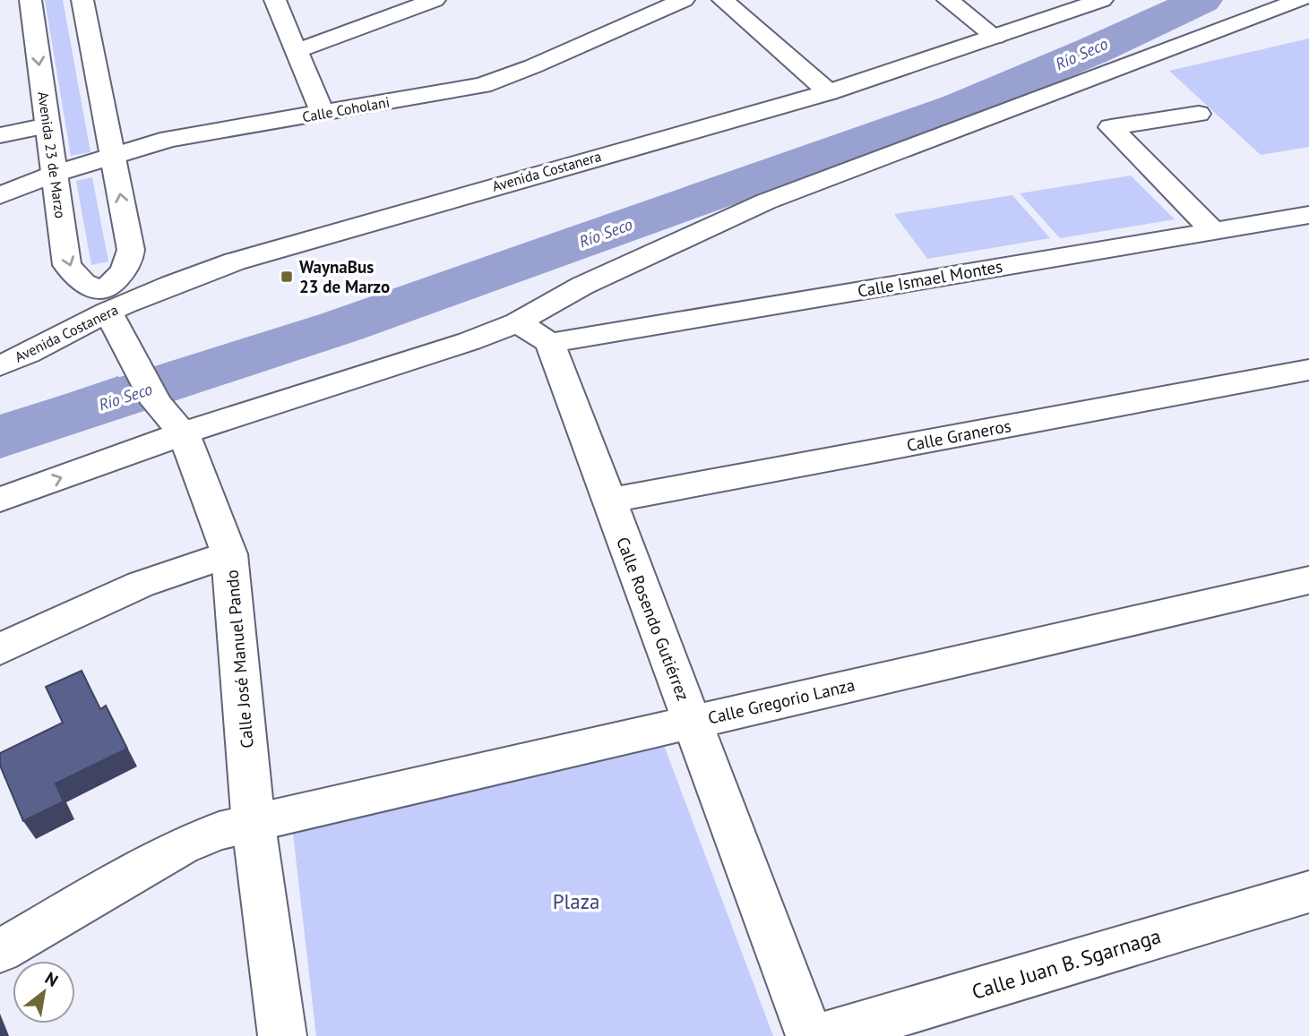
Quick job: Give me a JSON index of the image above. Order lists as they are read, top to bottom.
{
  "streets": {
    "street": [
      "Calle Coholani",
      "Avenida 23 de Marzo",
      "Avenida Costanera",
      "Calle Ismael Montes",
      "Calle Graneros",
      "Calle Rosendo Gutiérrez",
      "Calle José Manuel Pando",
      "Calle Gregorio Lanza",
      "Calle Juan B. Sgarnaga"
    ]
  },
  "crossings": [
    ["Calle Coholani", "Avenida 23 de Marzo"],
    ["Avenida 23 de Marzo", "Avenida Costanera"],
    ["Avenida 23 de Marzo", "Calle José Manuel Pando"],
    ["Avenida Costanera", "Calle José Manuel Pando"],
    ["Calle Ismael Montes", "Calle Rosendo Gutiérrez"],
    ["Calle Graneros", "Calle Rosendo Gutiérrez"],
    ["Calle Rosendo Gutiérrez", "Calle Gregorio Lanza"],
    ["Calle José Manuel Pando", "Calle Gregorio Lanza"]
  ],
  "water": ["Río Seco"],
  "parks": ["Plaza"],
  "places": {
    "transit": ["WaynaBus 23 de Marzo"]
  },
  "north": "top right"
}
